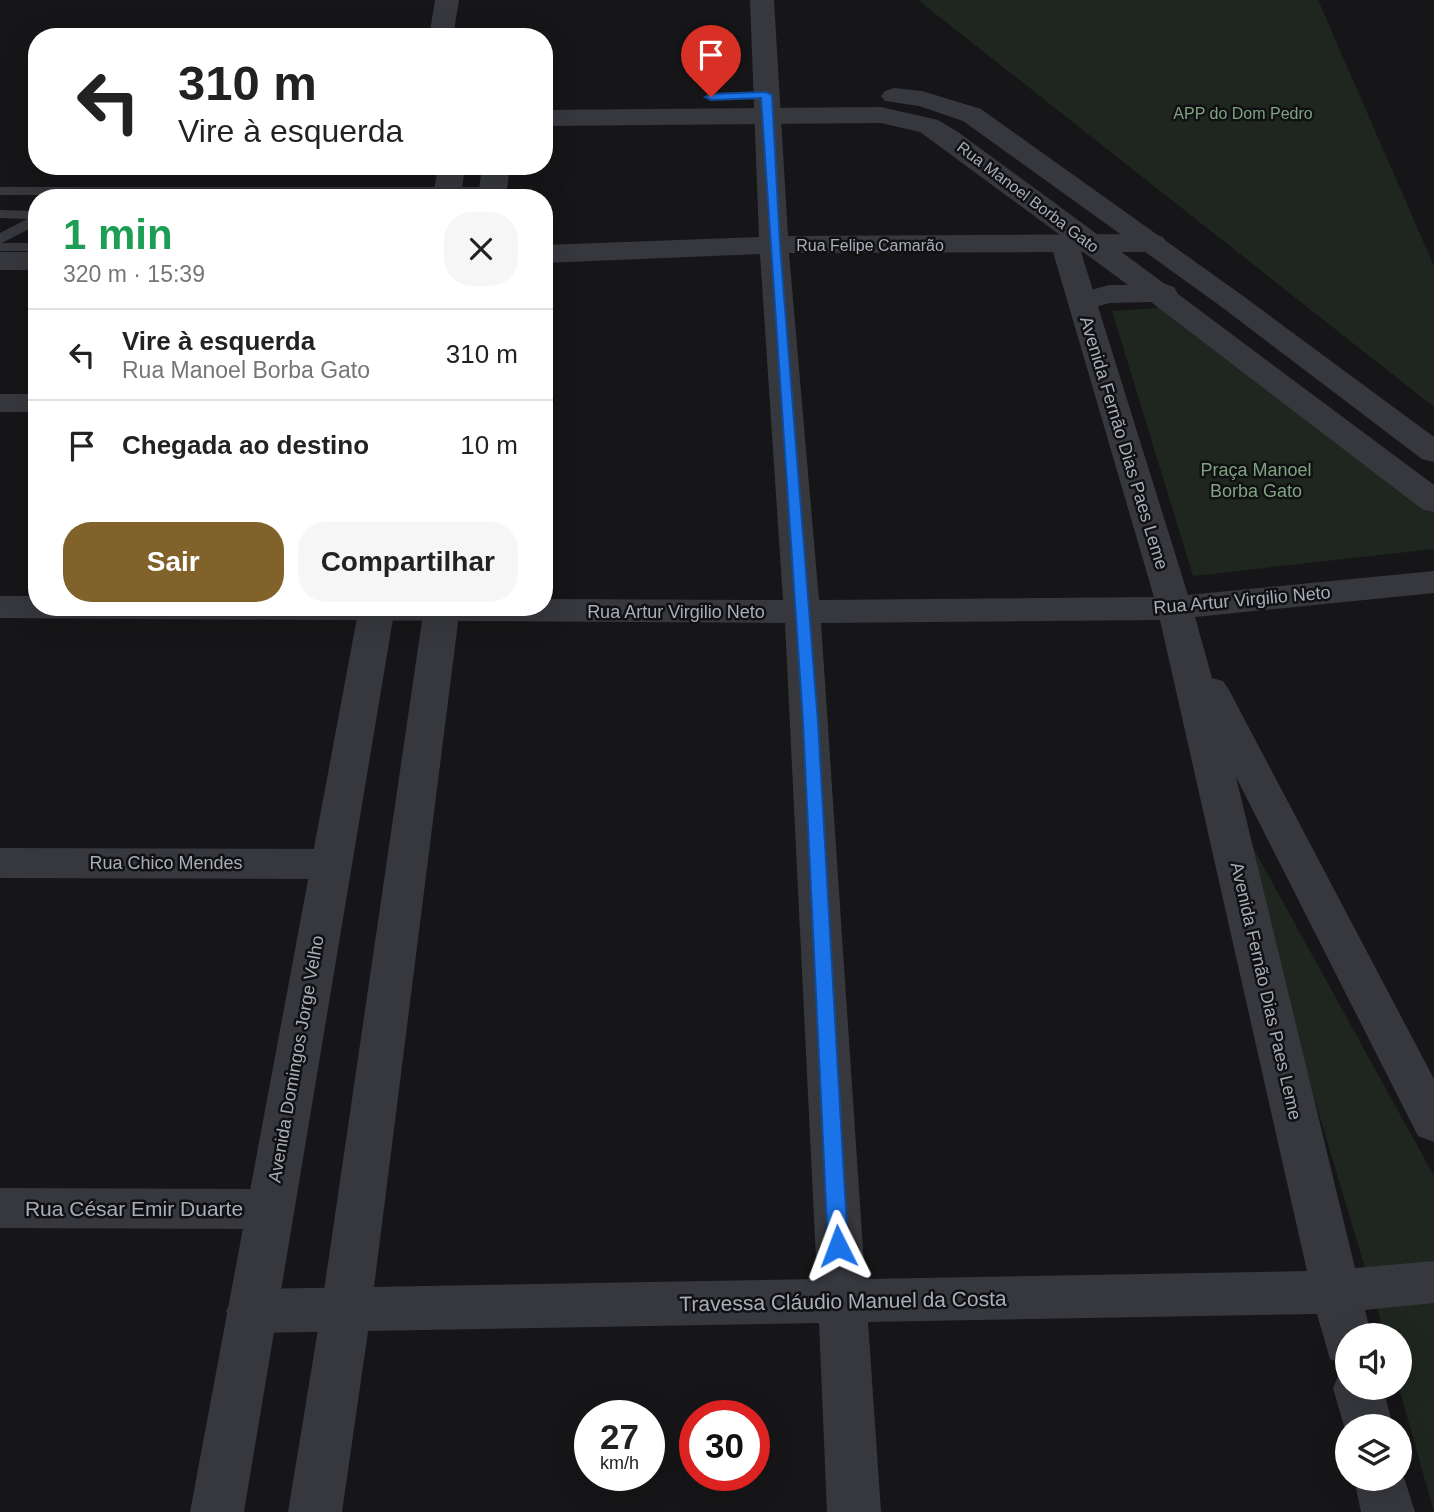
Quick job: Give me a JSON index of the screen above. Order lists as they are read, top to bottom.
{
  "streets": {
    "street": [
      "Rua Manoel Borba Gato",
      "Rua Felipe Camarão",
      "Avenida Fernão Dias Paes Leme",
      "Rua Artur Virgilio Neto",
      "Rua Chico Mendes",
      "Avenida Domingos Jorge Velho",
      "Rua César Emir Duarte",
      "Travessa Cláudio Manuel da Costa"
    ]
  },
  "crossings": [
    ["Rua Manoel Borba Gato", "Rua Felipe Camarão"],
    ["Rua Manoel Borba Gato", "Avenida Fernão Dias Paes Leme"],
    ["Rua Felipe Camarão", "Avenida Fernão Dias Paes Leme"],
    ["Avenida Fernão Dias Paes Leme", "Rua Artur Virgilio Neto"],
    ["Avenida Fernão Dias Paes Leme", "Travessa Cláudio Manuel da Costa"],
    ["Rua Chico Mendes", "Avenida Domingos Jorge Velho"],
    ["Avenida Domingos Jorge Velho", "Rua César Emir Duarte"],
    ["Avenida Domingos Jorge Velho", "Travessa Cláudio Manuel da Costa"]
  ],
  "parks": ["APP do Dom Pedro", "Praça Manoel Borba Gato"],
  "page": {
    "turn": ["310 m", "Vire à esquerda"],
    "heading": ["1 min", "320 m · 15:39"],
    "list": [
      {
        "name": "Vire à esquerda",
        "note": "Rua Manoel Borba Gato",
        "value": "310 m"
      },
      {
        "name": "Chegada ao destino",
        "value": "10 m"
      }
    ],
    "buttons": ["Sair", "Compartilhar"],
    "speed": "27 km/h",
    "limit": "30"
  }
}
